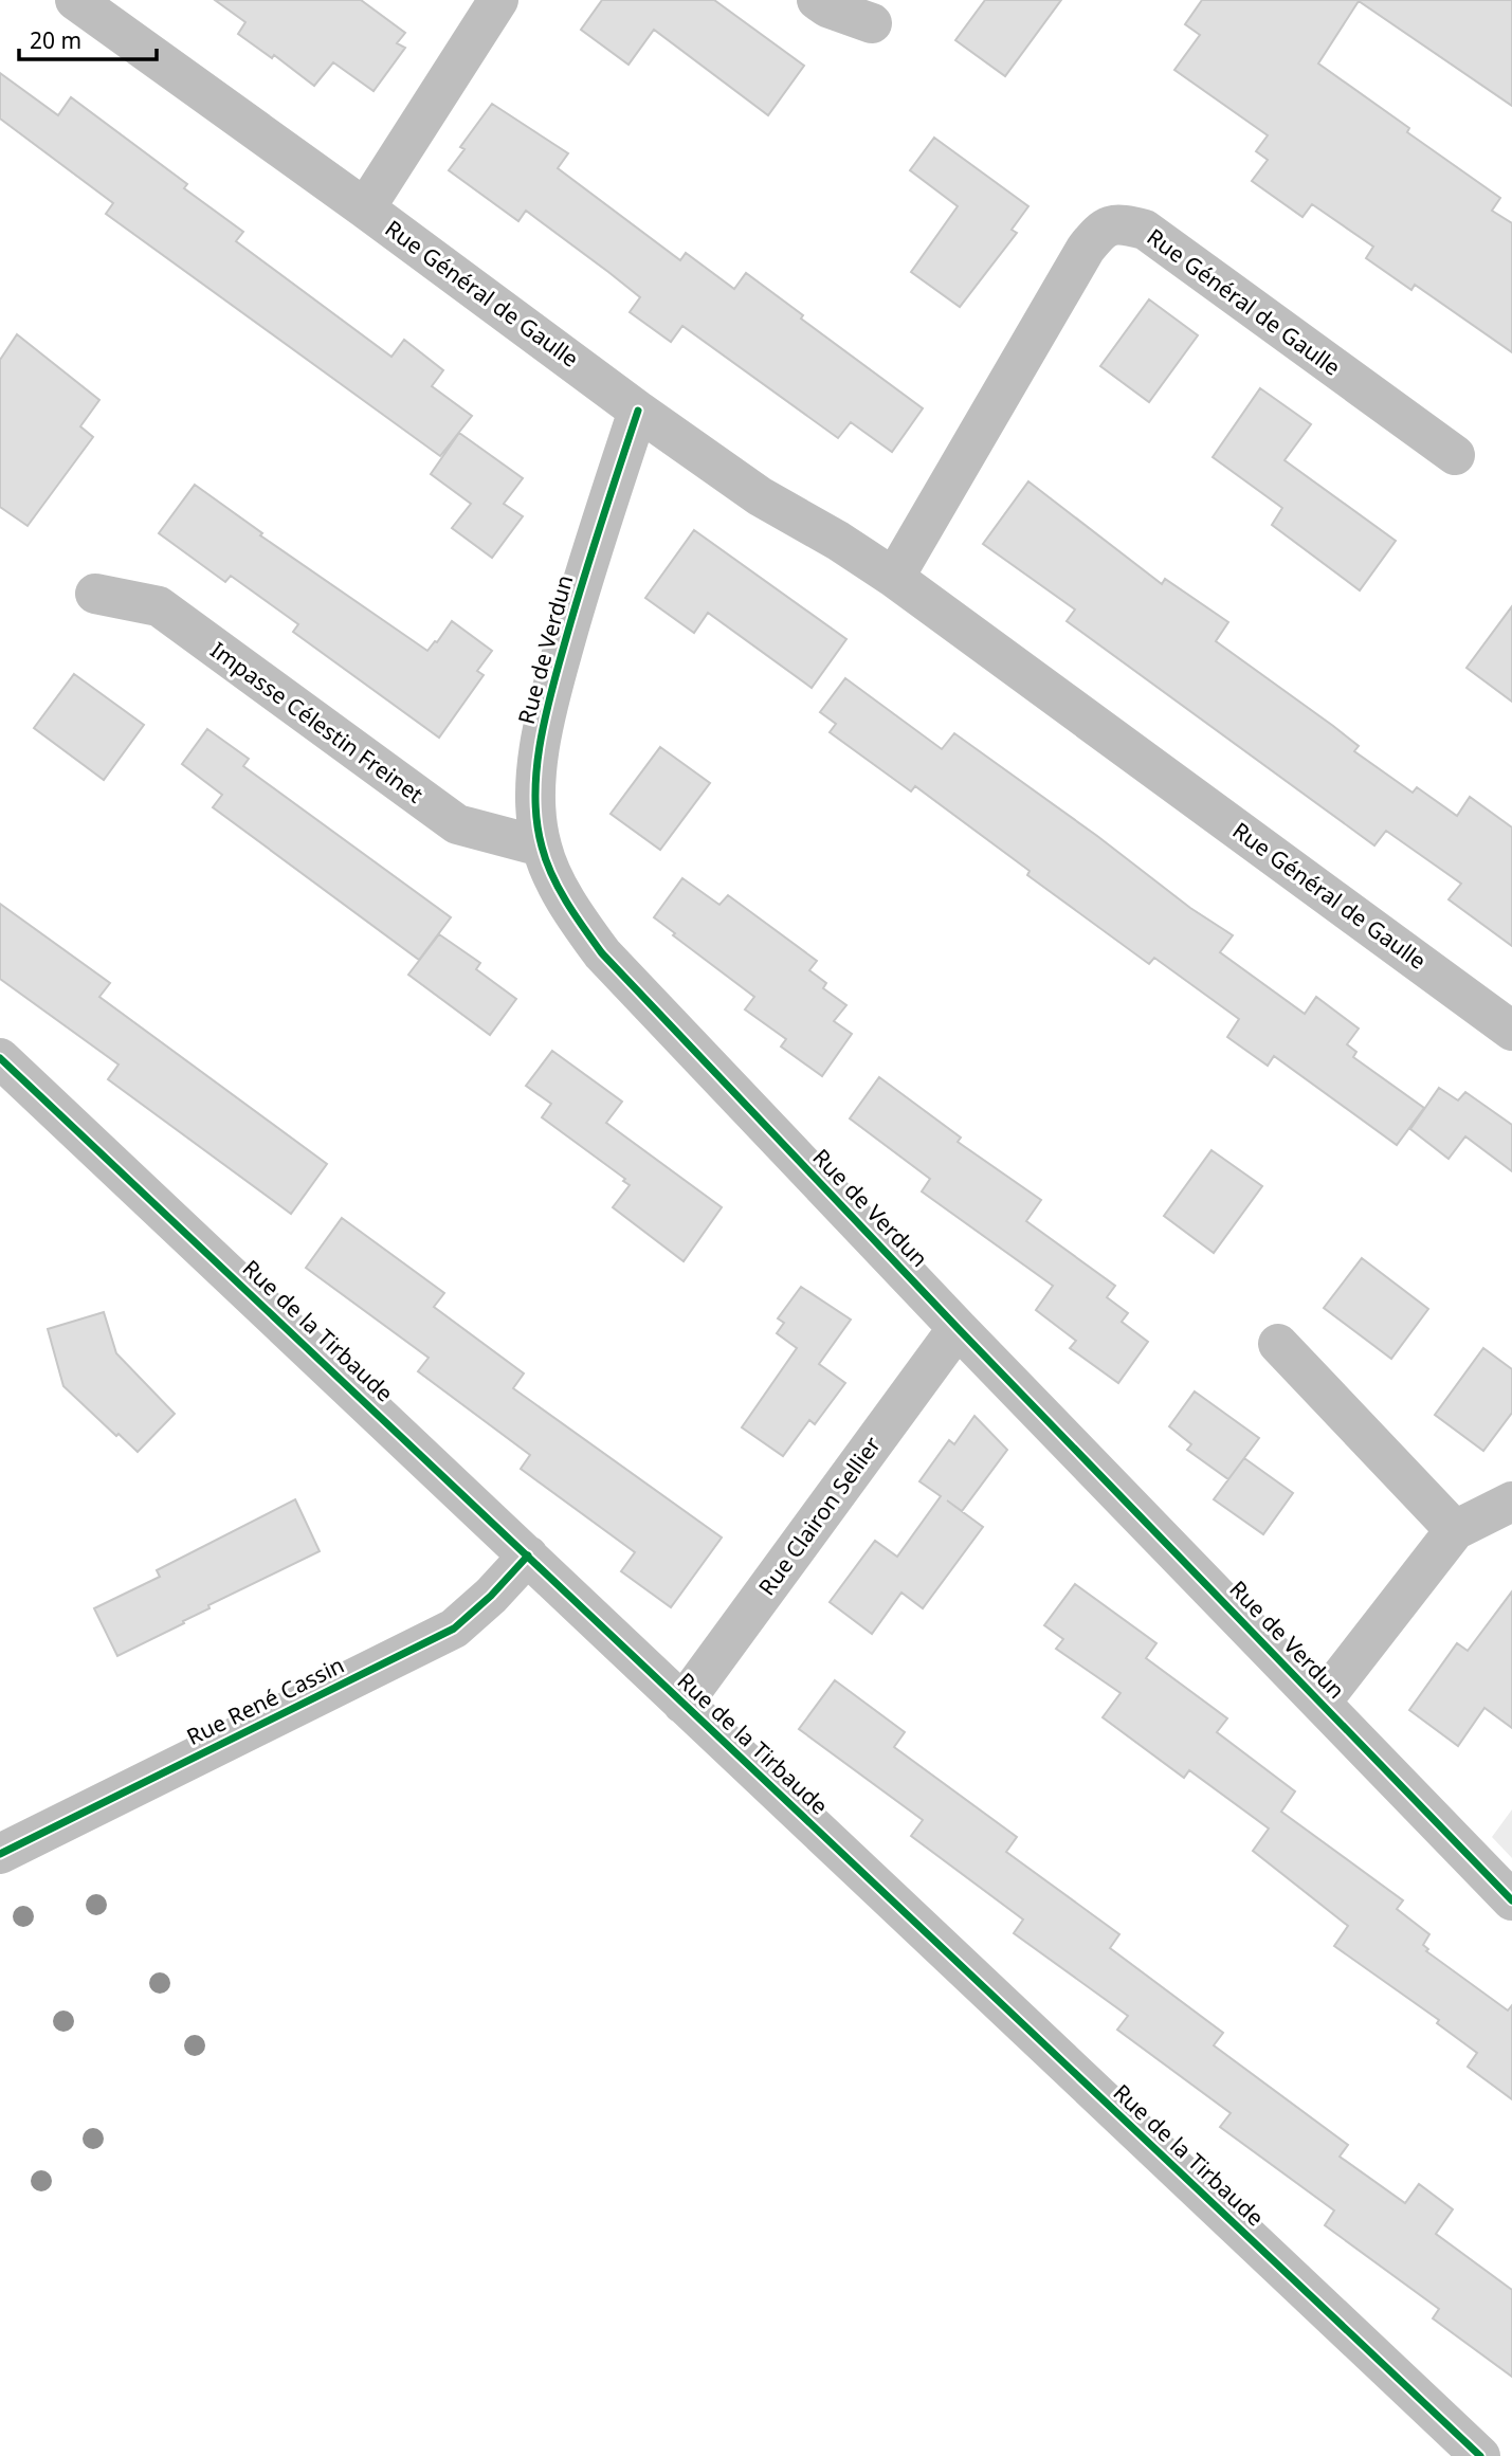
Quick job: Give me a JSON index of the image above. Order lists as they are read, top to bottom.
{
  "streets": {
    "street": [
      "Rue Général de Gaulle",
      "Rue de Verdun",
      "Impasse Célestin Freinet",
      "Rue de la Tirbaude",
      "Rue Clairon Sellier",
      "Rue René Cassin"
    ]
  },
  "crossings": [
    ["Rue Général de Gaulle", "Rue de Verdun"],
    ["Rue de Verdun", "Impasse Célestin Freinet"],
    ["Rue de Verdun", "Rue Clairon Sellier"],
    ["Rue de la Tirbaude", "Rue Clairon Sellier"],
    ["Rue de la Tirbaude", "Rue René Cassin"]
  ],
  "scale_bar": "20 m"
}
